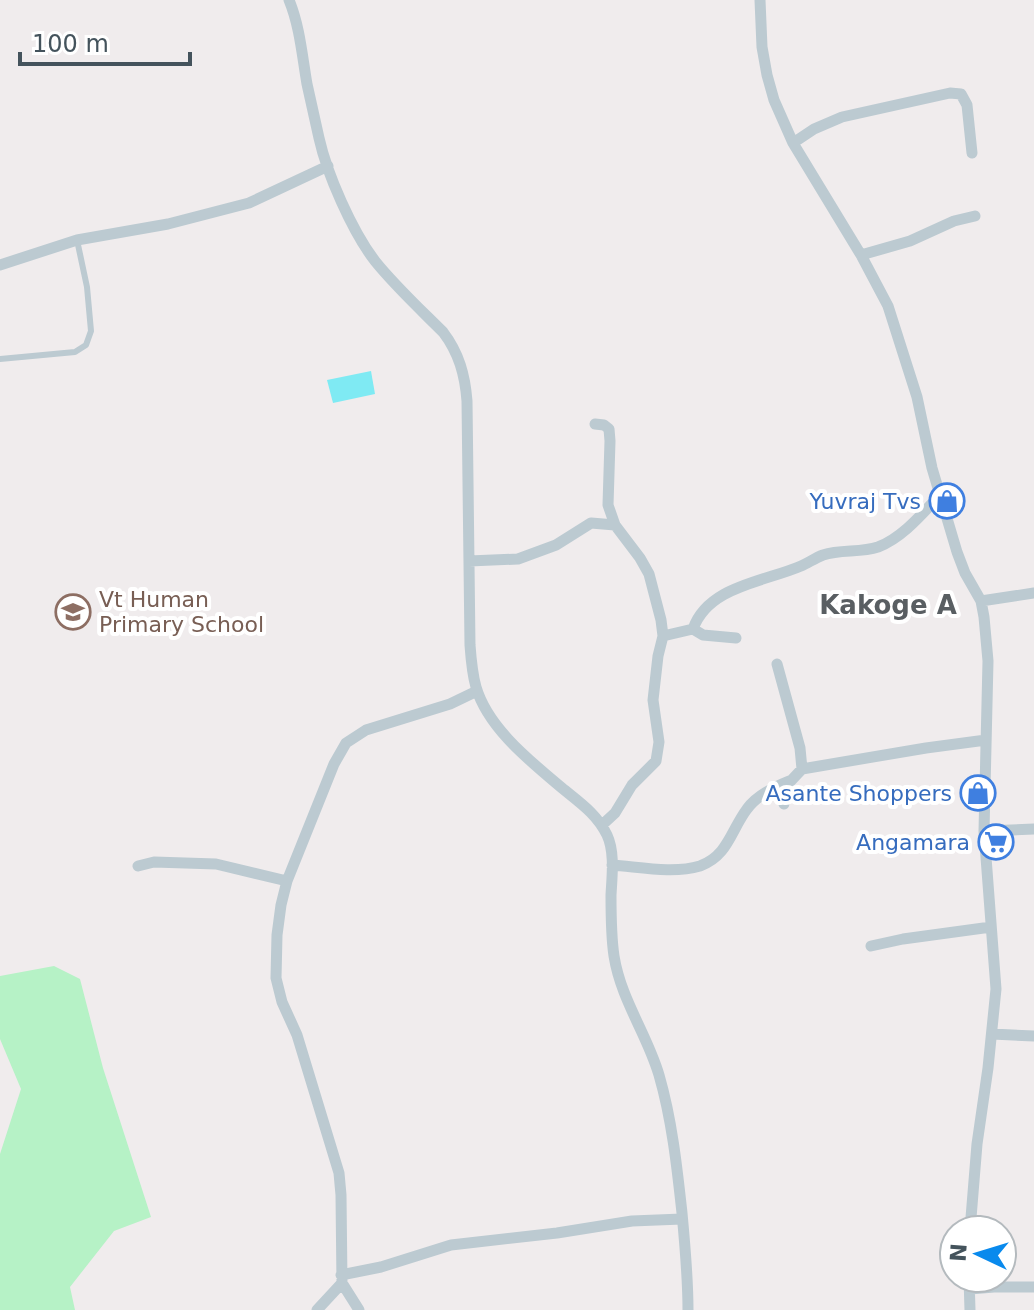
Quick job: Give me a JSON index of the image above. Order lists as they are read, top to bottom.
{
  "districts": ["Kakoge A"],
  "places": {
    "shop": ["Yuvraj Tvs", "Asante Shoppers"],
    "school or university": ["Vt Human Primary School"],
    "supermarket": ["Angamara"]
  },
  "scale_bar": "100 m",
  "north": "left"
}
